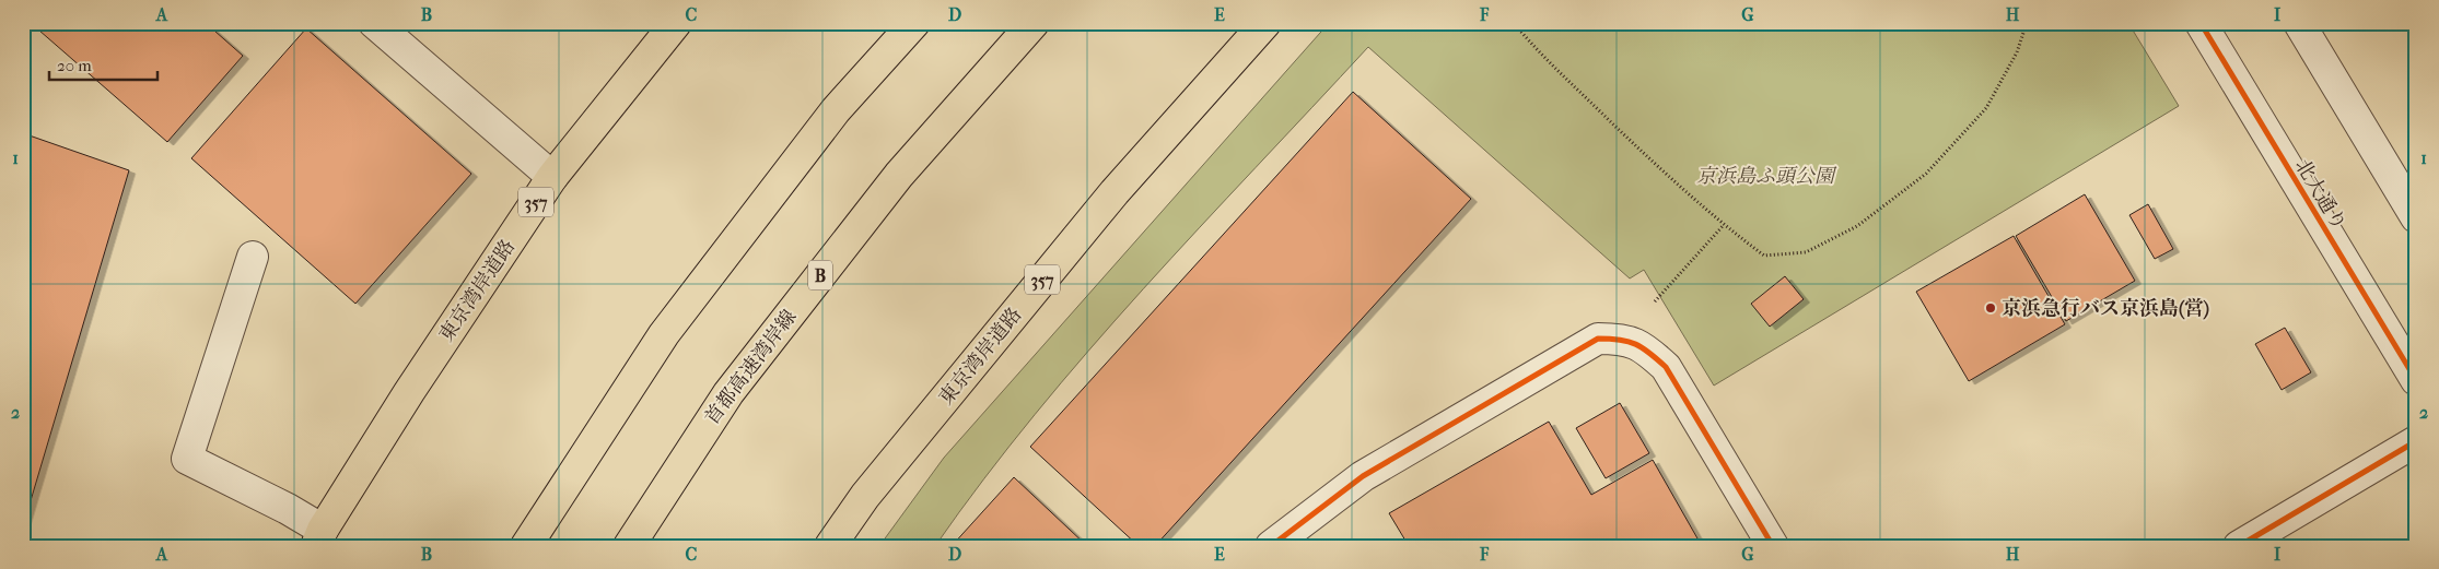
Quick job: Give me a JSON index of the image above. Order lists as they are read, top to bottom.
{
  "streets": {
    "highway": [
      "357",
      "B",
      "東京湾岸道路",
      "首都高速湾岸線"
    ],
    "street": ["北大通り"]
  },
  "parks": ["京浜島ふ頭公園"],
  "places": ["京浜急行バス京浜島(営)"],
  "scale_bar": "20 m",
  "grid": {
    "columns": [
      "A",
      "B",
      "C",
      "D",
      "E",
      "F",
      "G",
      "H",
      "I"
    ],
    "rows": ["1", "2"]
  }
}
